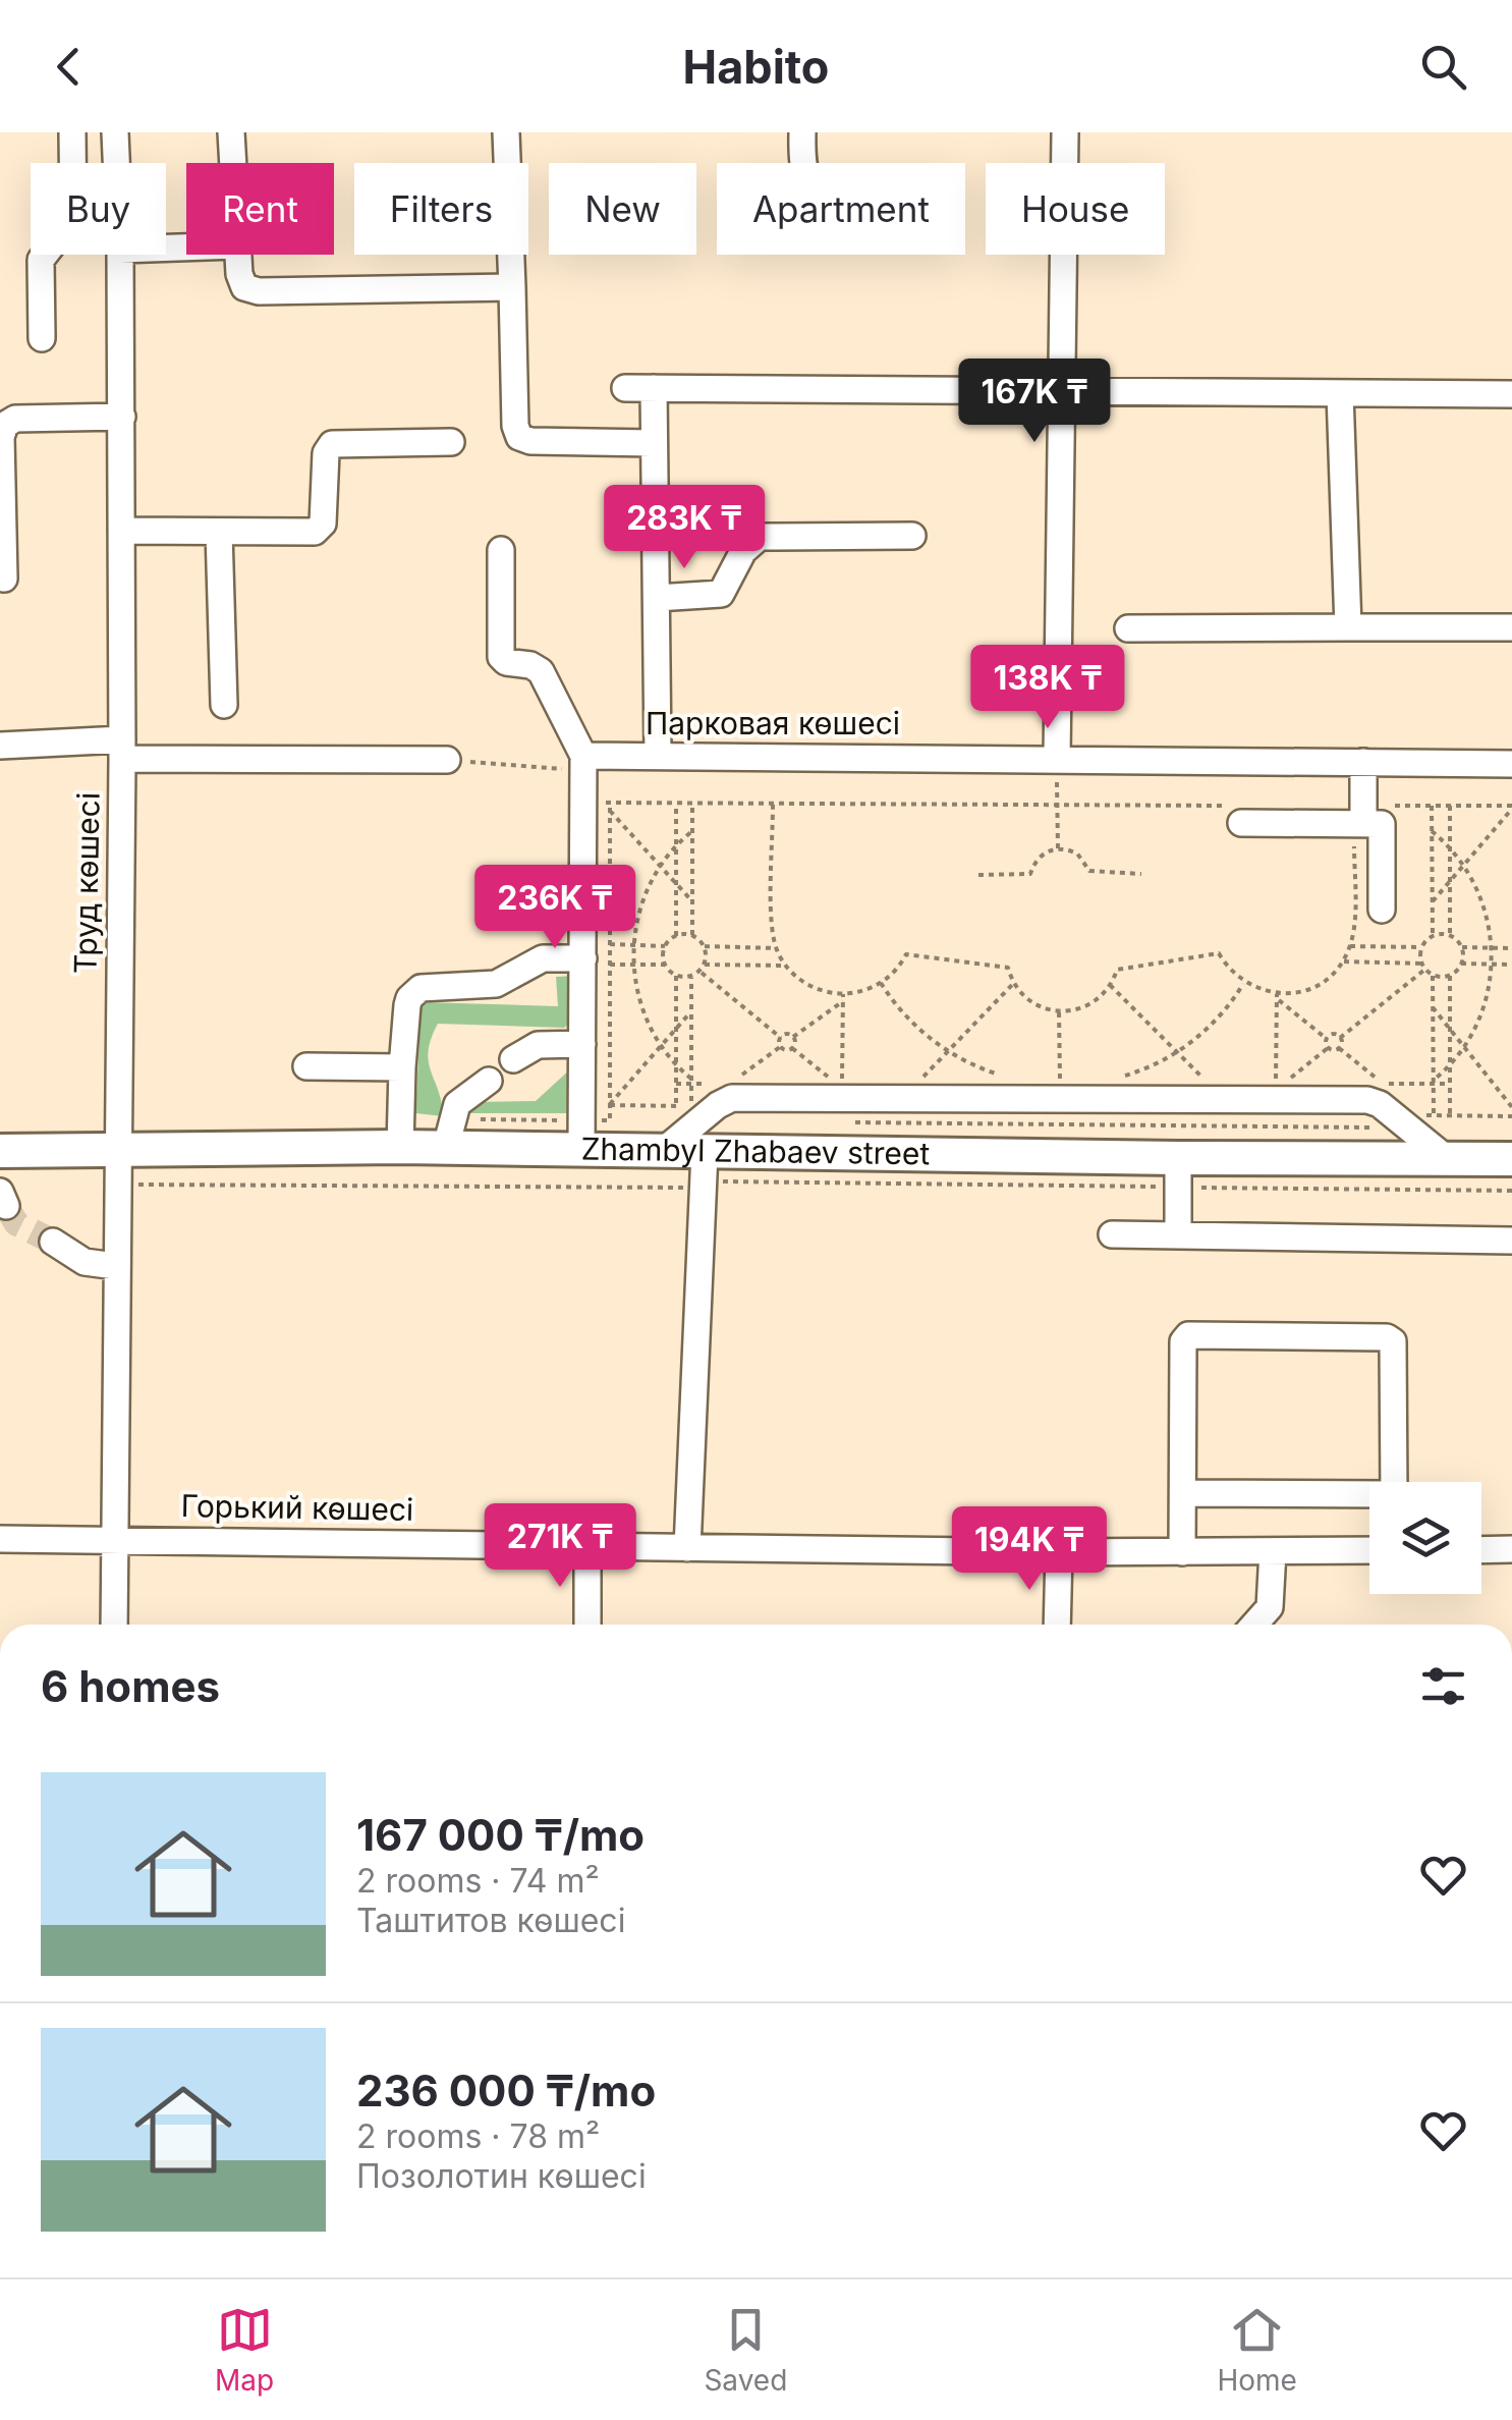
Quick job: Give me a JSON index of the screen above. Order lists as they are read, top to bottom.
{
  "streets": {
    "main road": ["Zhambyl Zhabaev street"],
    "street": ["Парковая көшесі", "Труд көшесі", "Горький көшесі"]
  },
  "crossings": [
    ["Труд көшесі", "Zhambyl Zhabaev street"],
    ["Труд көшесі", "Горький көшесі"]
  ],
  "page": {
    "header": "Habito",
    "chip": [
      "Buy",
      "Rent",
      "Filters",
      "New",
      "Apartment",
      "House"
    ],
    "price": [
      "167K ₸",
      "283K ₸",
      "138K ₸",
      "236K ₸",
      "271K ₸",
      "194K ₸"
    ],
    "heading": "6 homes",
    "list": [
      {
        "name": "167 000 ₸/mo",
        "note": "2 rooms · 74 m² · Таштитов көшесі"
      },
      {
        "name": "236 000 ₸/mo",
        "note": "2 rooms · 78 m² · Позолотин көшесі"
      }
    ],
    "tabs": ["Map", "Saved", "Home"]
  }
}
